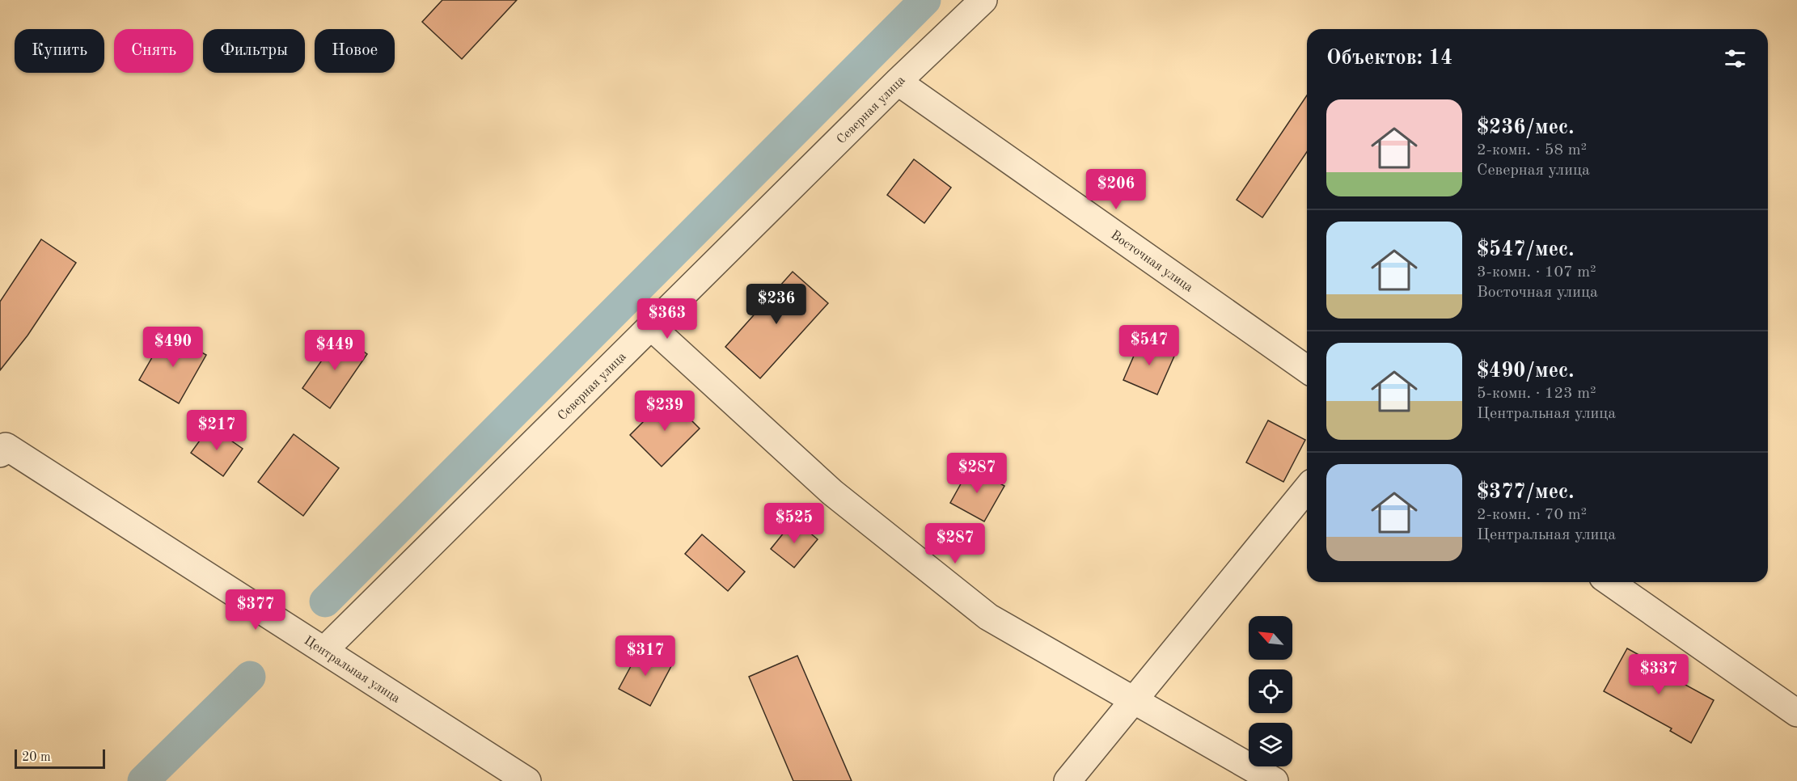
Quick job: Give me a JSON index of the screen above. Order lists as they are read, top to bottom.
{
  "streets": {
    "street": ["Северная улица", "Восточная улица", "Центральная улица"]
  },
  "crossings": [
    ["Северная улица", "Восточная улица"],
    ["Северная улица", "Центральная улица"]
  ],
  "scale_bar": "20 m",
  "north": "top left",
  "page": {
    "chip": [
      "Купить",
      "Снять",
      "Фильтры",
      "Новое"
    ],
    "heading": "Объектов: 14",
    "list": [
      {
        "name": "$236/мес.",
        "note": "2-комн. · 58 m² · Северная улица"
      },
      {
        "name": "$547/мес.",
        "note": "3-комн. · 107 m² · Восточная улица"
      },
      {
        "name": "$490/мес.",
        "note": "5-комн. · 123 m² · Центральная улица"
      },
      {
        "name": "$377/мес.",
        "note": "2-комн. · 70 m² · Центральная улица"
      }
    ],
    "price": [
      "$206",
      "$236",
      "$363",
      "$547",
      "$490",
      "$449",
      "$239",
      "$217",
      "$287",
      "$525",
      "$287",
      "$377",
      "$317",
      "$337"
    ],
    "scale": "20 m"
  }
}
